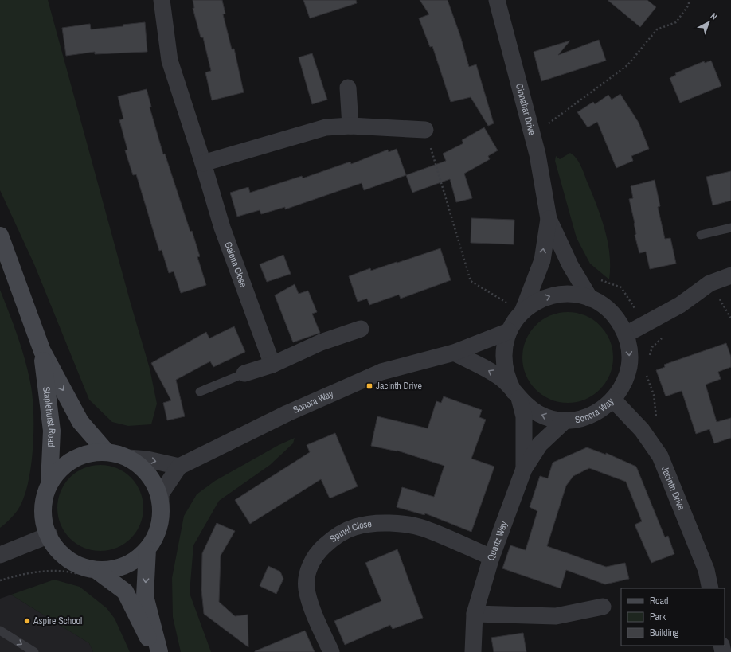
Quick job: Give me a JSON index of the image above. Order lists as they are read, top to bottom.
{
  "streets": {
    "main road": ["Staplehurst Road"],
    "street": [
      "Cinnabar Drive",
      "Galena Close",
      "Sonora Way",
      "Jacinth Drive",
      "Spinel Close",
      "Quartz Way"
    ]
  },
  "crossings": [
    ["Cinnabar Drive", "Sonora Way"],
    ["Sonora Way", "Jacinth Drive"],
    ["Sonora Way", "Quartz Way"],
    ["Spinel Close", "Quartz Way"]
  ],
  "places": {
    "transit": ["Jacinth Drive"],
    "other": ["Aspire School"]
  },
  "legend": ["Road", "Park", "Building"],
  "north": "top right"
}
